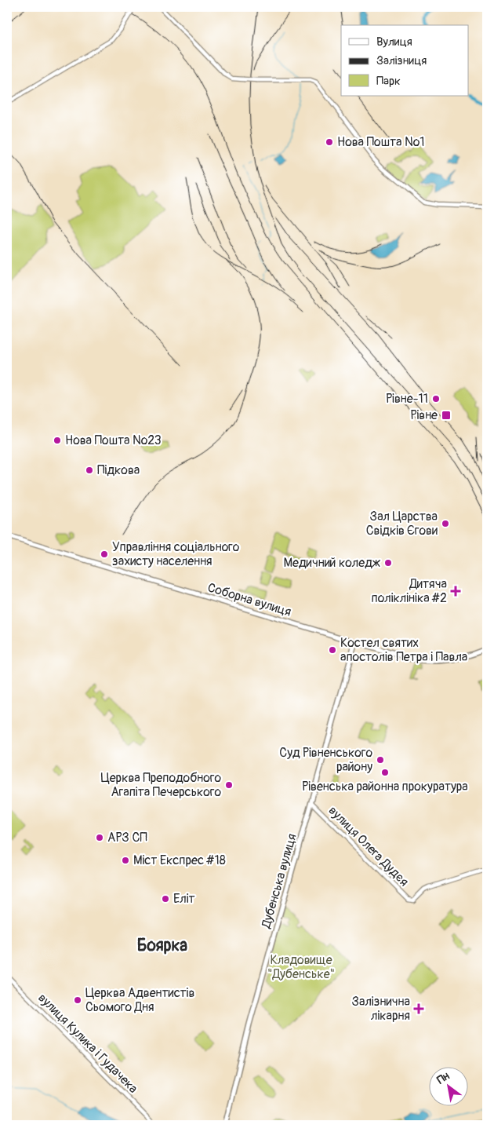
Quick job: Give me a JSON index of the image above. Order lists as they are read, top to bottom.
{
  "streets": {
    "main road": [
      "Соборна вулиця",
      "вулиця Олега Дудєя",
      "Дубенська вулиця",
      "вулиця Кулика і Гудачека"
    ]
  },
  "crossings": [
    ["Соборна вулиця", "Дубенська вулиця"],
    ["вулиця Олега Дудєя", "Дубенська вулиця"]
  ],
  "districts": ["Боярка"],
  "parks": ["Кладовище \"Дубенське\""],
  "places": {
    "other": [
      "Нова Пошта №1",
      "Рівне-11",
      "Нова Пошта №23",
      "Підкова",
      "Зал Царства Свідків Єгови",
      "Управління соціального захисту населення",
      "Медичний коледж",
      "Костел святих апостолів Петра і Павла",
      "Суд Рівненського району",
      "Рівенська районна прокуратура",
      "Церква Преподобного Агапіта Печерського",
      "АРЗ СП",
      "Міст Експрес #18",
      "Еліт",
      "Церква Адвентистів Сьомого Дня"
    ],
    "transit": ["Рівне"],
    "health": ["Дитяча поліклініка #2", "Залізнична лікарня"]
  },
  "legend": ["Вулиця", "Залізниця", "Парк"],
  "north": "top left"
}
